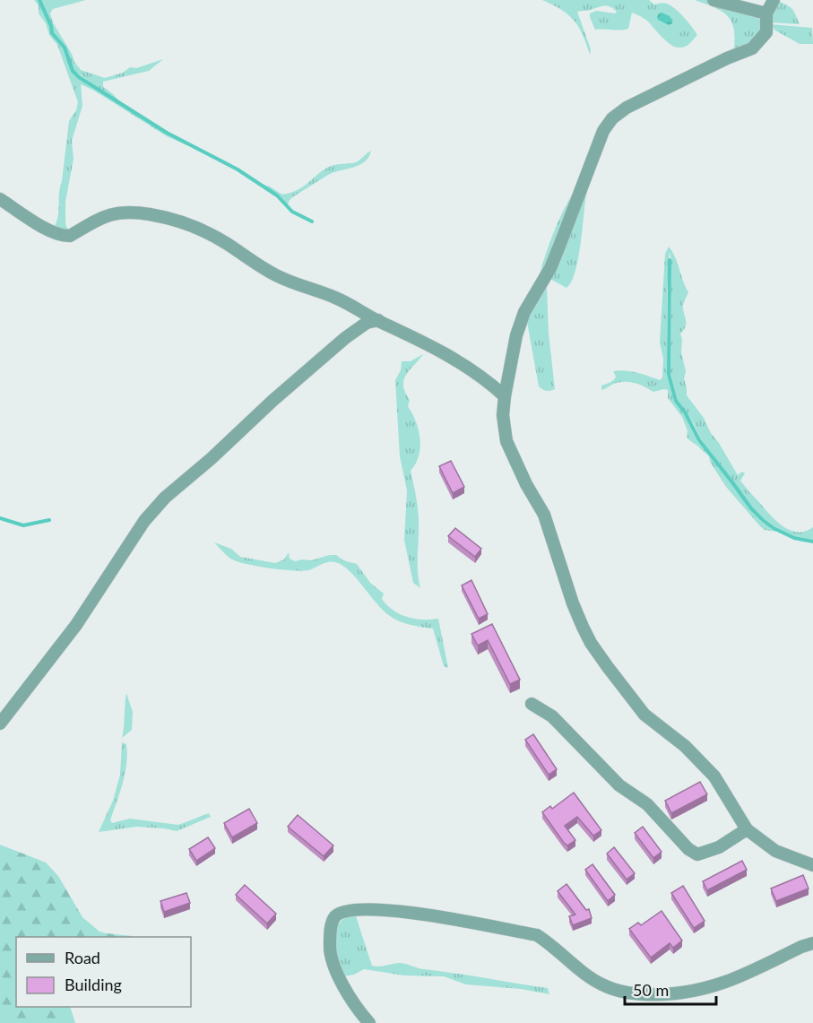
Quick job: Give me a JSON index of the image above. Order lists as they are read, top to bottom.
{
  "legend": ["Road", "Building"],
  "scale_bar": "50 m"
}
